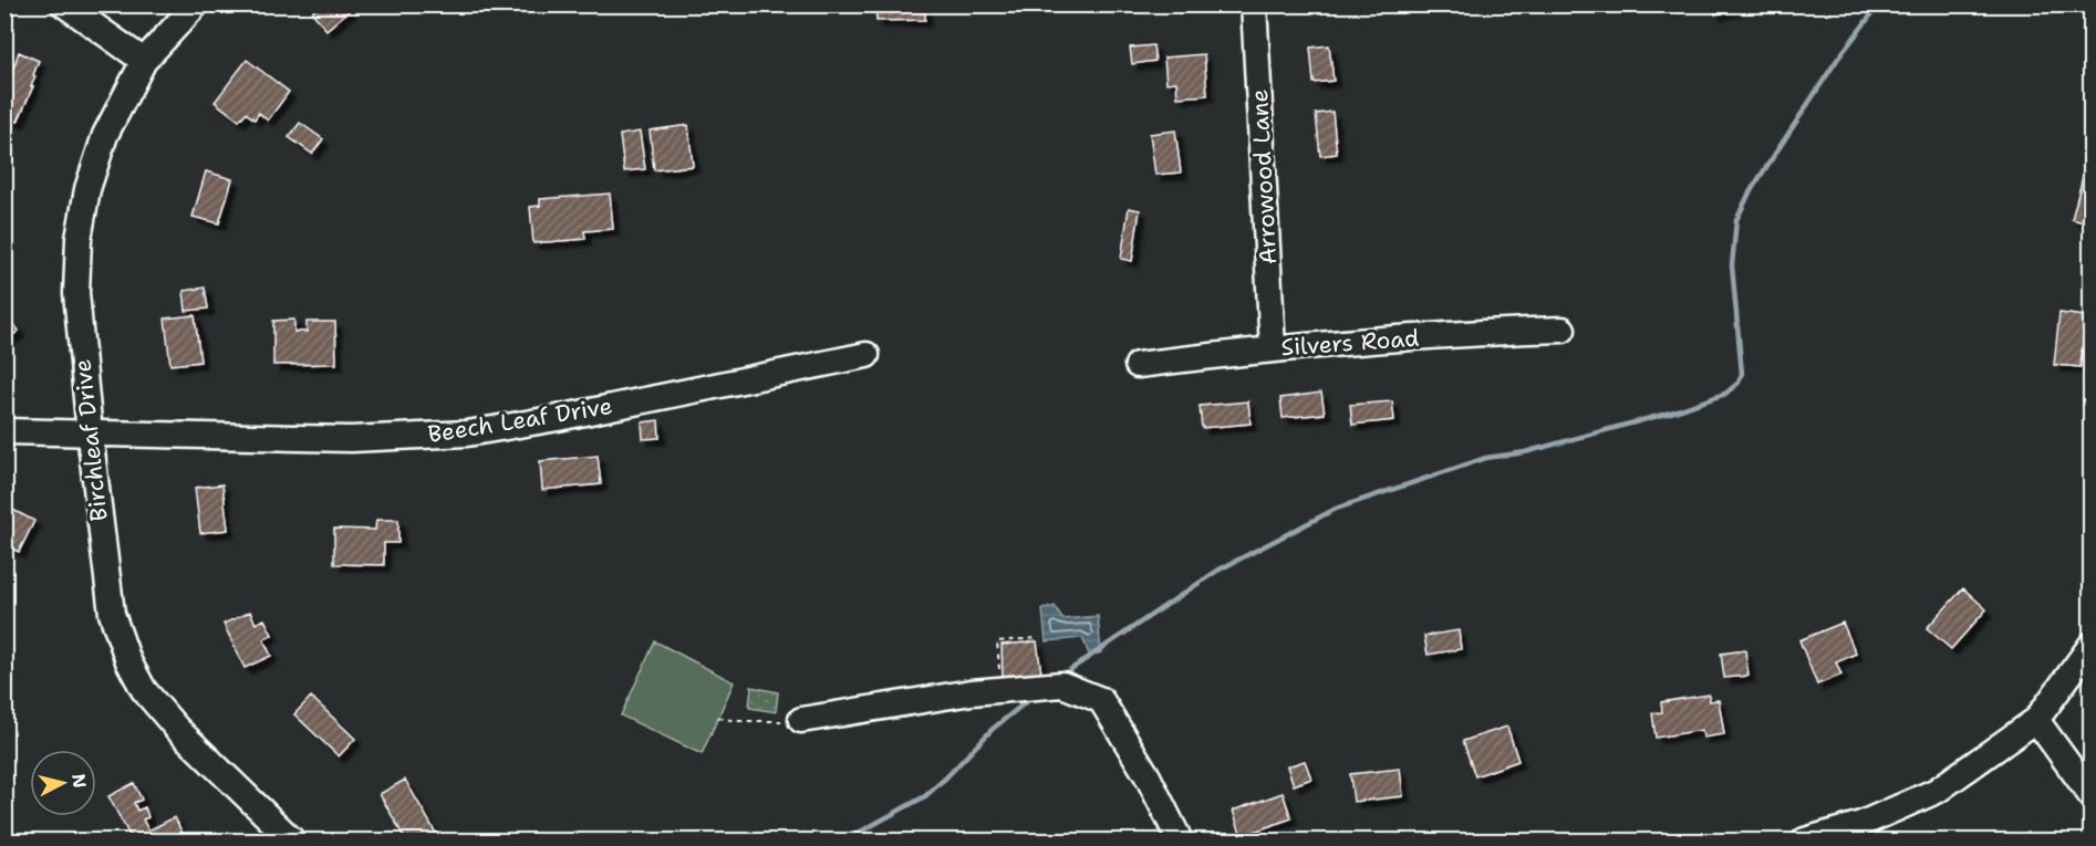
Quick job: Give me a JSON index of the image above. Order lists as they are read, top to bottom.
{
  "streets": {
    "street": [
      "Arrowood Lane",
      "Silvers Road",
      "Beech Leaf Drive",
      "Birchleaf Drive"
    ]
  },
  "crossings": [
    ["Arrowood Lane", "Silvers Road"],
    ["Beech Leaf Drive", "Birchleaf Drive"]
  ],
  "north": "right"
}
